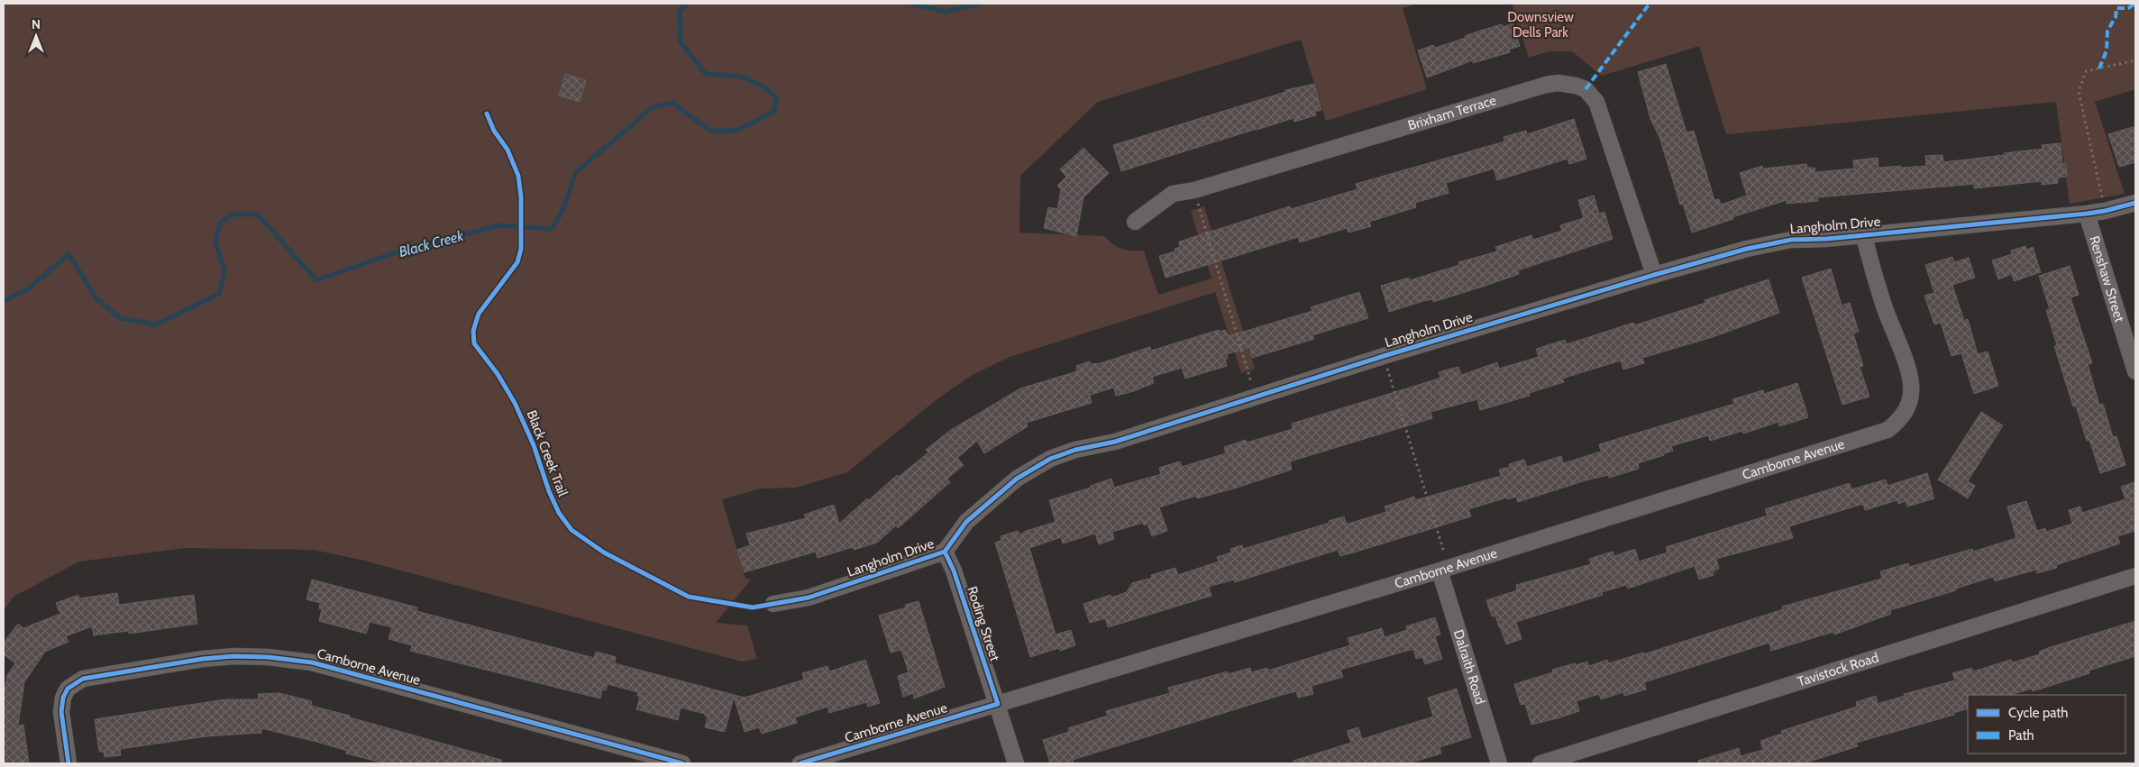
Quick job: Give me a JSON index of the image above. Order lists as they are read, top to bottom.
{
  "streets": {
    "street": [
      "Brixham Terrace",
      "Langholm Drive",
      "Renshaw Street",
      "Camborne Avenue",
      "Roding Street",
      "Dalraith Road",
      "Tavistock Road"
    ],
    "cycle path": ["Black Creek Trail"]
  },
  "crossings": [
    ["Brixham Terrace", "Langholm Drive"],
    ["Langholm Drive", "Renshaw Street"],
    ["Langholm Drive", "Camborne Avenue"],
    ["Langholm Drive", "Roding Street"],
    ["Camborne Avenue", "Roding Street"],
    ["Camborne Avenue", "Dalraith Road"]
  ],
  "water": ["Black Creek"],
  "parks": ["Downsview Dells Park"],
  "legend": ["Cycle path", "Path"],
  "north": "top"
}
